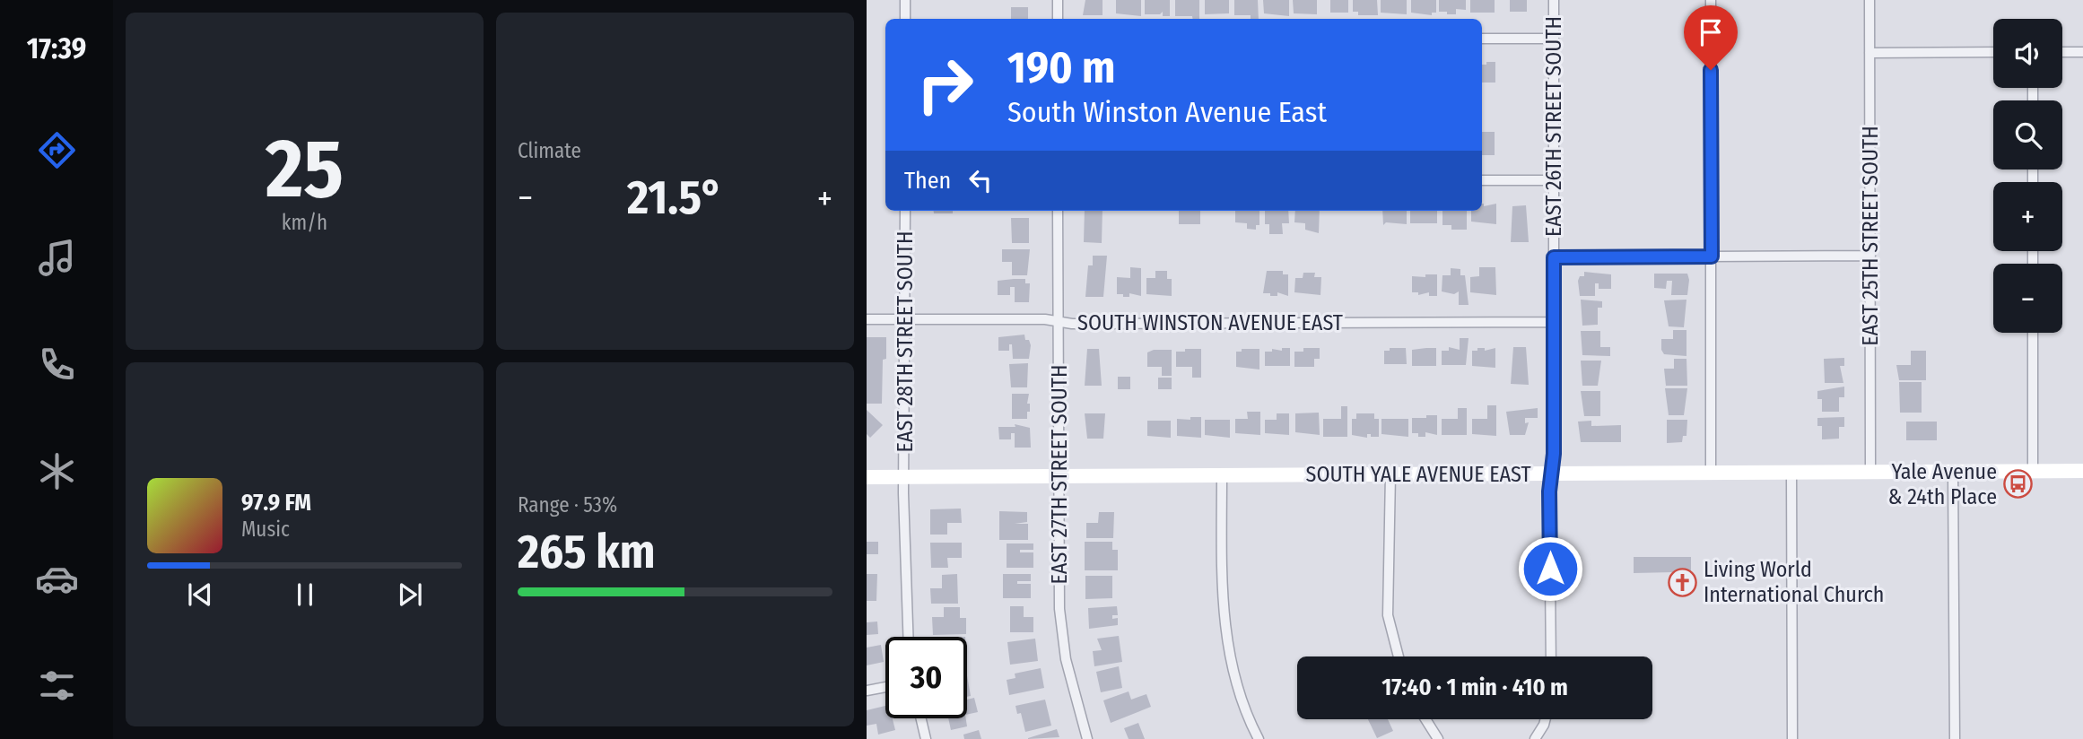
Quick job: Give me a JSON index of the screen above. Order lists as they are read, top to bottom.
{
  "streets": {
    "main road": ["SOUTH YALE AVENUE EAST"],
    "street": [
      "EAST 26TH STREET SOUTH",
      "EAST 25TH STREET SOUTH",
      "SOUTH WINSTON AVENUE EAST",
      "EAST 28TH STREET SOUTH",
      "EAST 27TH STREET SOUTH"
    ]
  },
  "crossings": [
    ["EAST 26TH STREET SOUTH", "SOUTH WINSTON AVENUE EAST"],
    ["EAST 26TH STREET SOUTH", "SOUTH YALE AVENUE EAST"],
    ["EAST 25TH STREET SOUTH", "SOUTH YALE AVENUE EAST"],
    ["SOUTH WINSTON AVENUE EAST", "EAST 28TH STREET SOUTH"],
    ["SOUTH WINSTON AVENUE EAST", "EAST 27TH STREET SOUTH"],
    ["EAST 28TH STREET SOUTH", "SOUTH YALE AVENUE EAST"],
    ["EAST 27TH STREET SOUTH", "SOUTH YALE AVENUE EAST"]
  ],
  "places": {
    "bus stop": ["Yale Avenue & 24th Place"],
    "church": ["Living World International Church"]
  },
  "page": {
    "tabs": "17:39",
    "tile": [
      ["25", "km/h"],
      "Climate",
      ["Range · 53%", "265 km"]
    ],
    "map_buttons": ["+", "−"],
    "turn": ["190 m", "South Winston Avenue East"],
    "then": "Then",
    "heat": ["−", "21.5°", "+"],
    "song": ["97.9 FM", "Music"],
    "limit": "30",
    "trip": "17:40 · 1 min · 410 m"
  }
}
